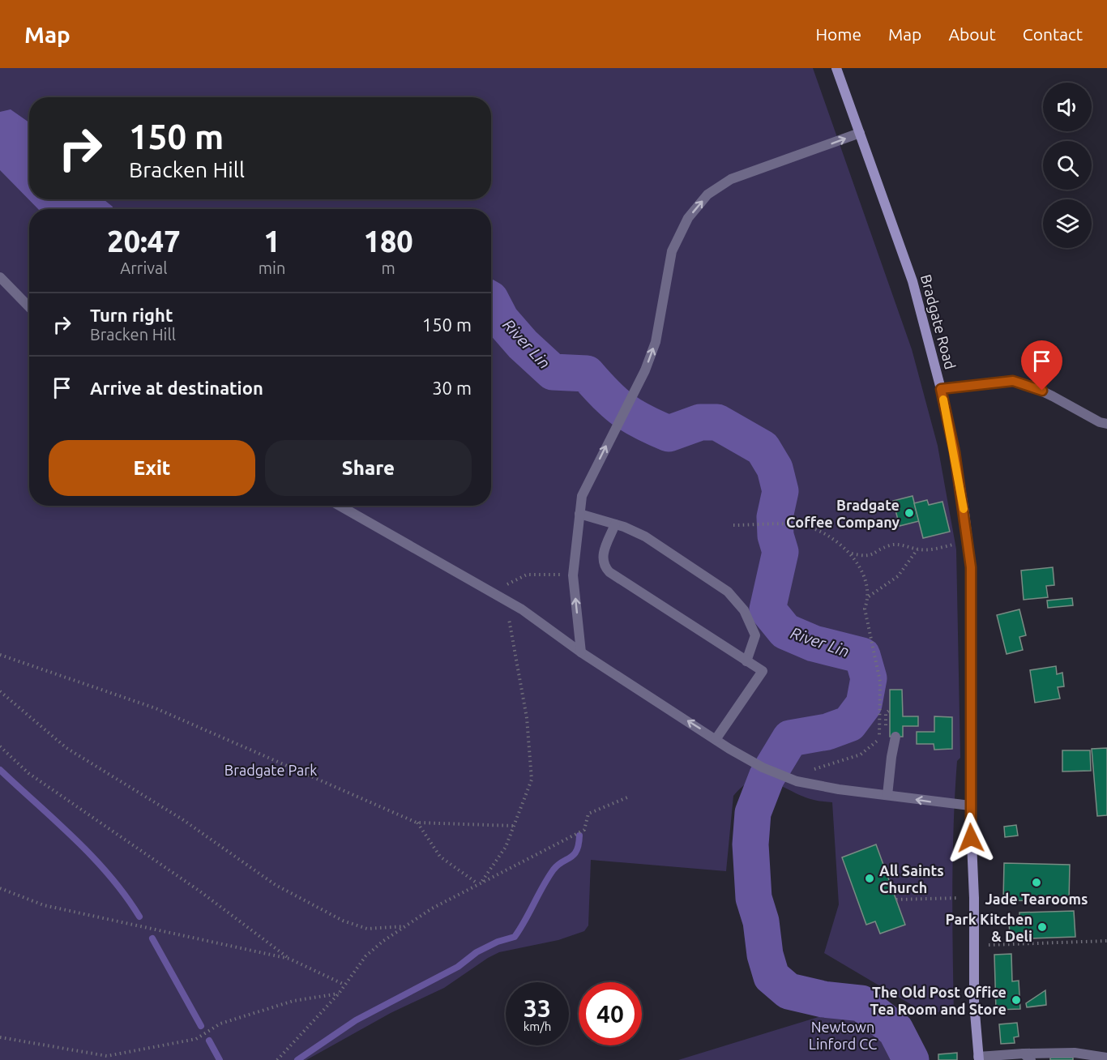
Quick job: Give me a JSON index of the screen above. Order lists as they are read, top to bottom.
{
  "streets": {
    "street": ["Bradgate Road"]
  },
  "water": ["River Lin"],
  "parks": ["Bradgate Park", "Newtown Linford CC"],
  "places": [
    "Bradgate Coffee Company",
    "All Saints Church",
    "Jade Tearooms",
    "Park Kitchen & Deli",
    "The Old Post Office Tea Room and Store"
  ],
  "page": {
    "header": "Map",
    "nav": [
      "Home",
      "Map",
      "About",
      "Contact"
    ],
    "turn": ["150 m", "Bracken Hill"],
    "eta": [
      "20:47",
      "Arrival",
      "1",
      "min",
      "180",
      "m"
    ],
    "list": [
      {
        "name": "Turn right",
        "note": "Bracken Hill",
        "value": "150 m"
      },
      {
        "name": "Arrive at destination",
        "value": "30 m"
      }
    ],
    "buttons": ["Exit", "Share"],
    "speed": "33 km/h",
    "limit": "40"
  }
}
